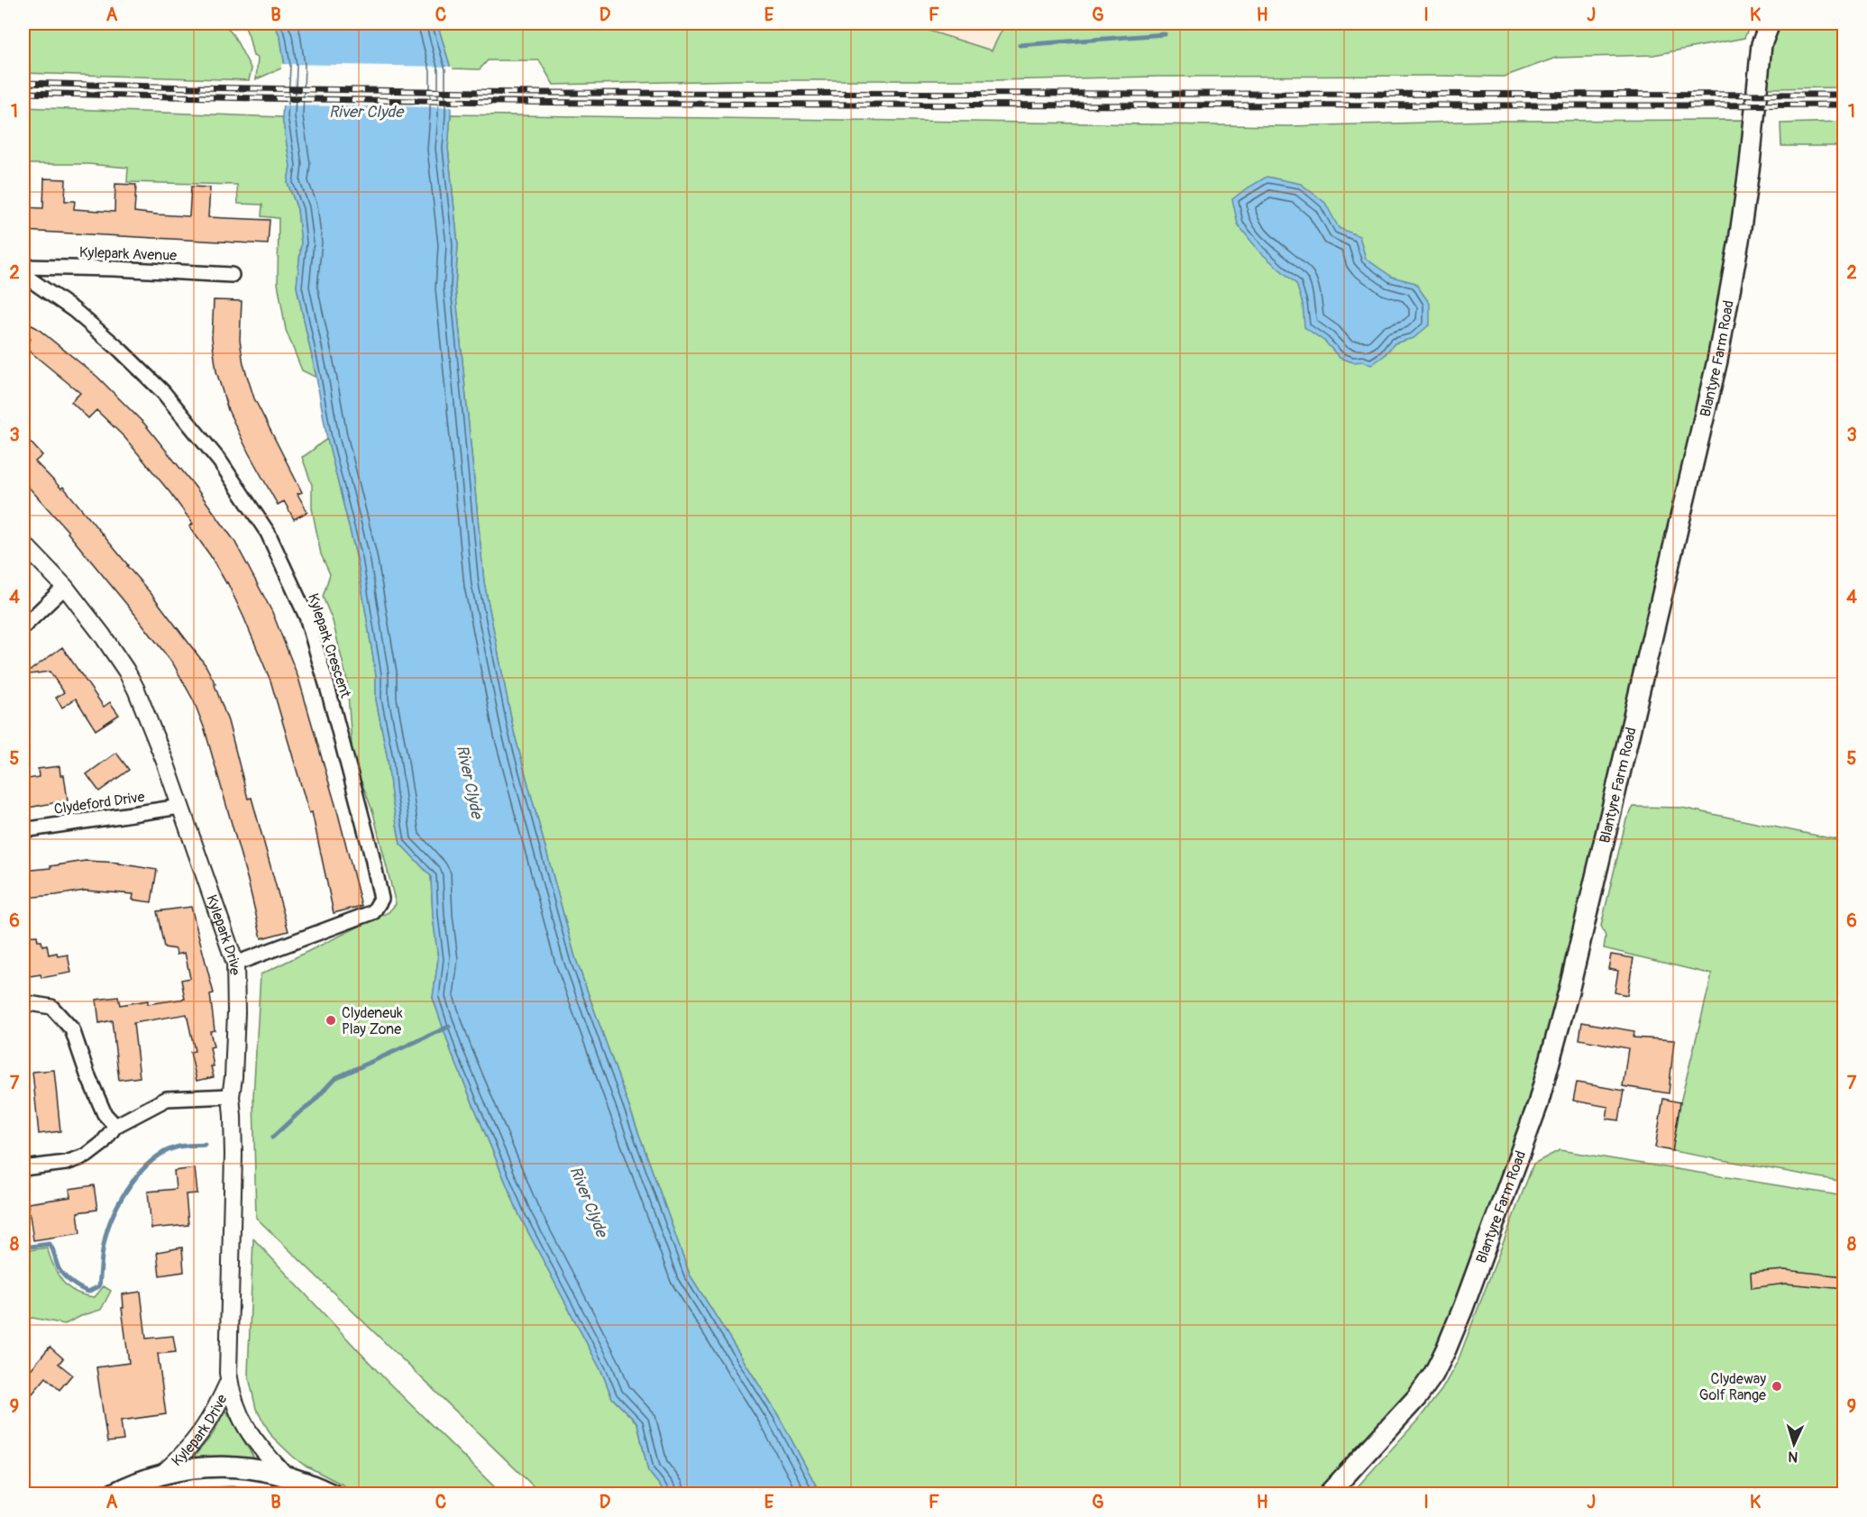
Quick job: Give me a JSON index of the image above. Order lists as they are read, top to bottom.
{
  "streets": {
    "main road": ["Blantyre Farm Road"],
    "street": [
      "Kylepark Avenue",
      "Kylepark Crescent",
      "Clydeford Drive",
      "Kylepark Drive"
    ]
  },
  "crossings": [
    ["Kylepark Crescent", "Kylepark Drive"],
    ["Clydeford Drive", "Kylepark Drive"]
  ],
  "water": ["River Clyde"],
  "places": ["Clydeneuk Play Zone", "Clydeway Golf Range"],
  "north": "bottom",
  "grid": {
    "columns": [
      "A",
      "B",
      "C",
      "D",
      "E",
      "F",
      "G",
      "H",
      "I",
      "J",
      "K"
    ],
    "rows": [
      "1",
      "2",
      "3",
      "4",
      "5",
      "6",
      "7",
      "8",
      "9"
    ]
  }
}
